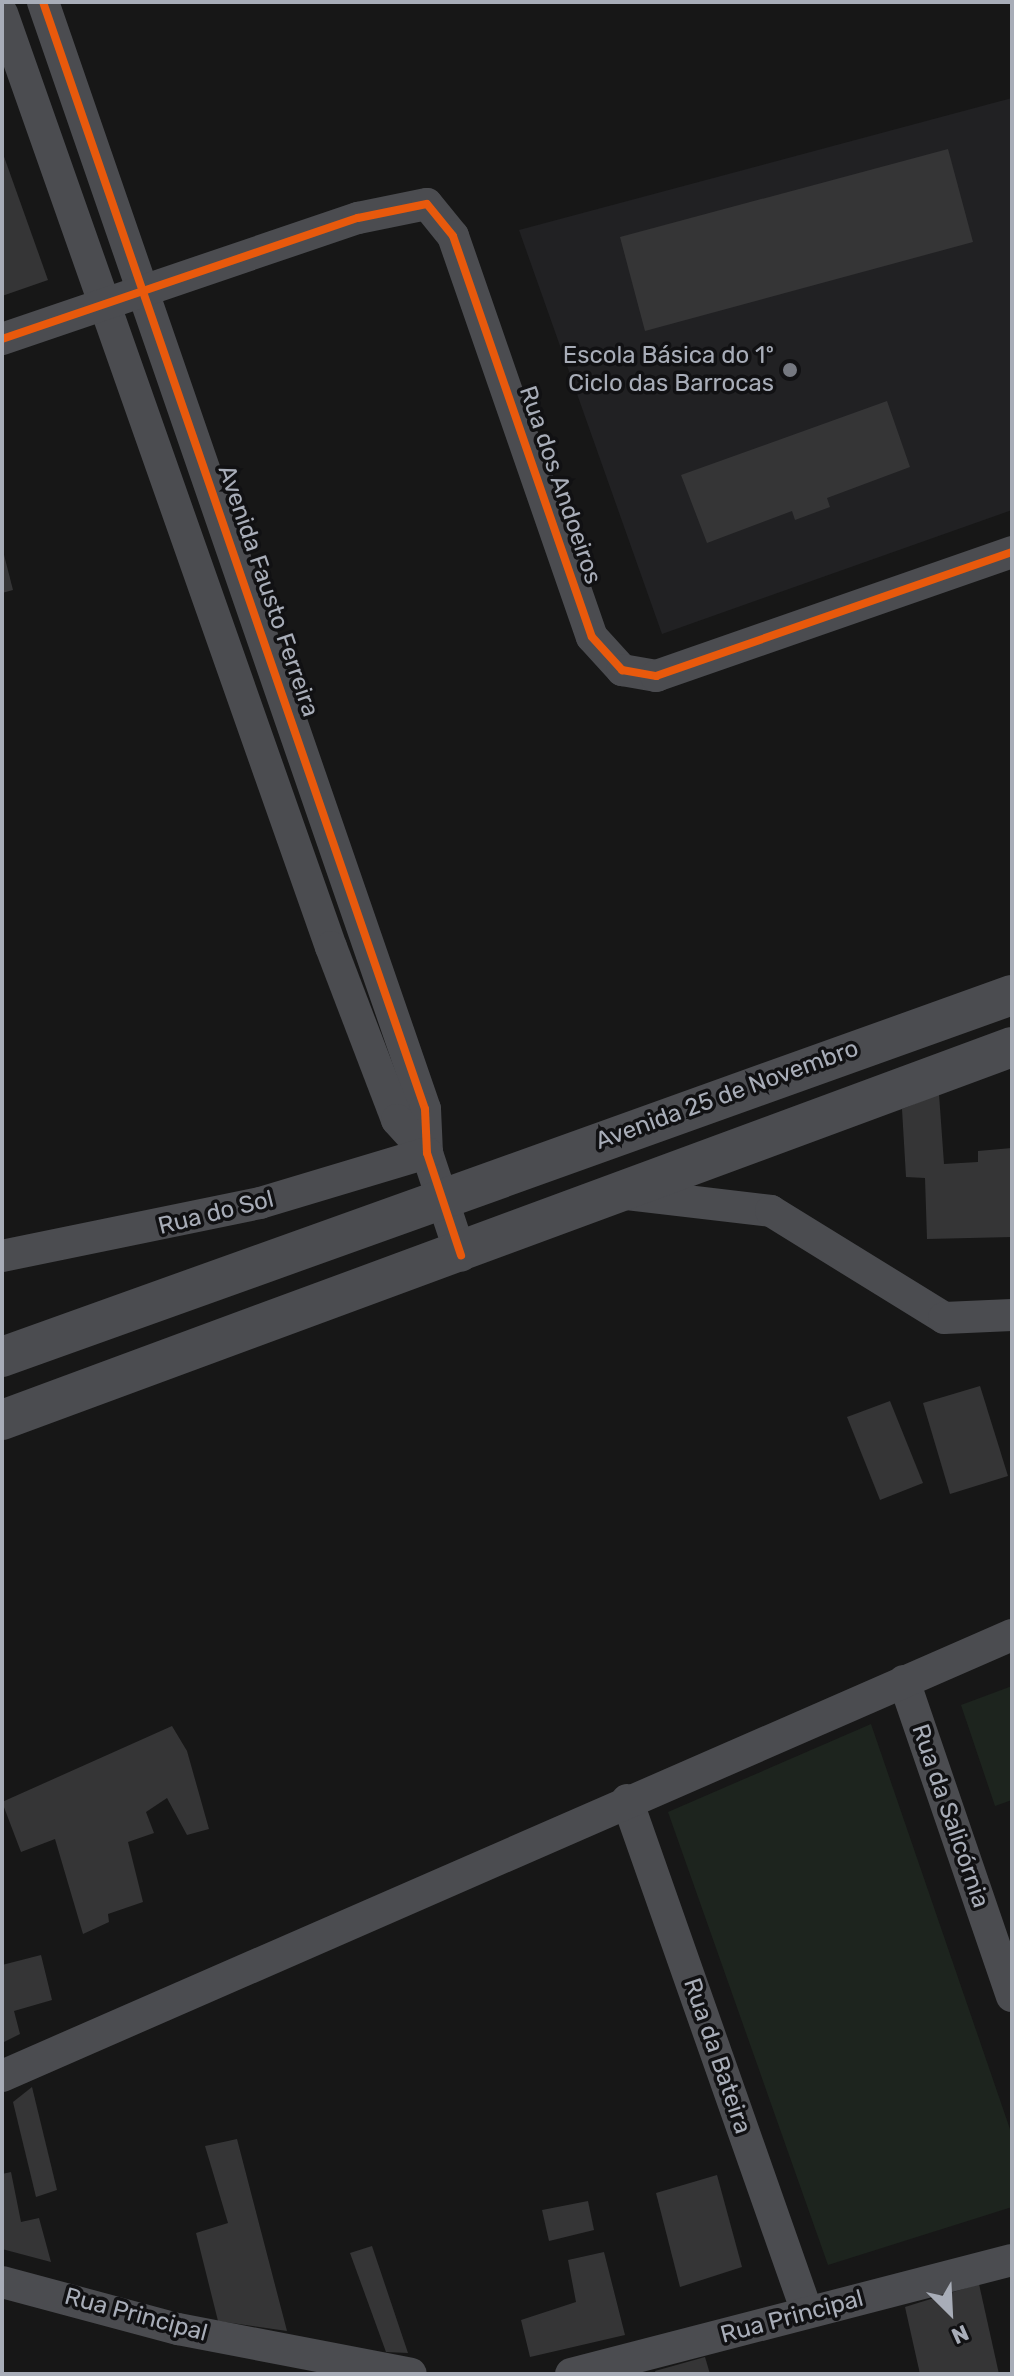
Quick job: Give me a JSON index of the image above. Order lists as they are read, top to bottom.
{
  "streets": {
    "street": [
      "Rua dos Andoeiros",
      "Avenida Fausto Ferreira",
      "Avenida 25 de Novembro",
      "Rua do Sol",
      "Rua da Salicórnia",
      "Rua da Bateira",
      "Rua Principal"
    ]
  },
  "crossings": [
    ["Rua dos Andoeiros", "Avenida Fausto Ferreira"],
    ["Avenida Fausto Ferreira", "Avenida 25 de Novembro"],
    ["Avenida Fausto Ferreira", "Rua do Sol"],
    ["Rua da Bateira", "Rua Principal"]
  ],
  "places": ["Escola Básica do 1º Ciclo das Barrocas"],
  "north": "bottom right"
}
